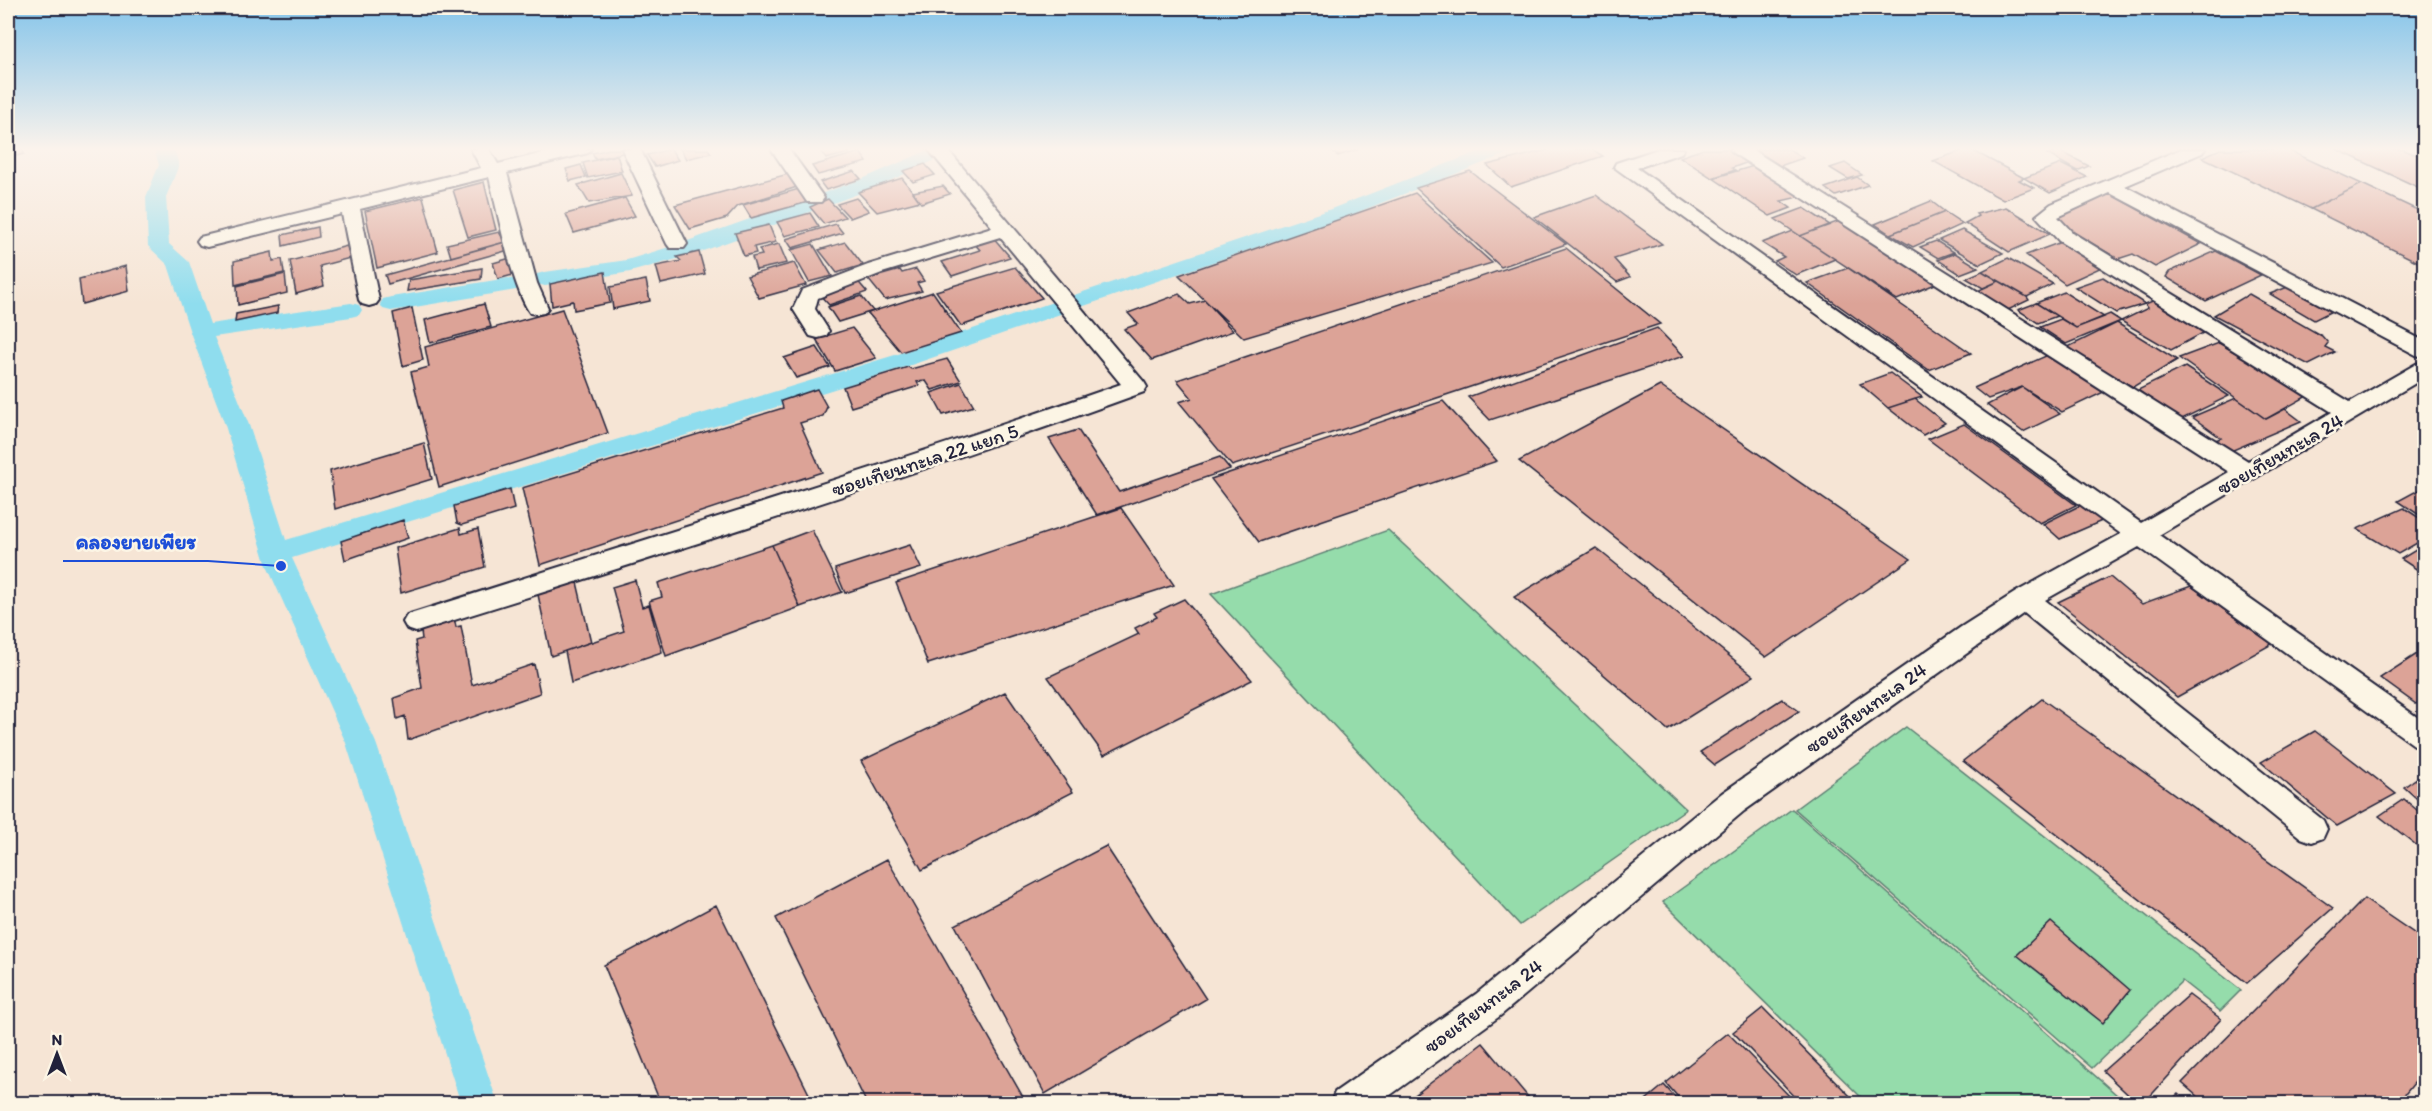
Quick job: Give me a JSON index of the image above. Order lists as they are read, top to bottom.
{
  "streets": {
    "street": ["ซอยเทียนทะเล 24", "ซอยเทียนทะเล 22 แยก 5"]
  },
  "places": ["คลองยายเพียร"],
  "north": "top"
}
